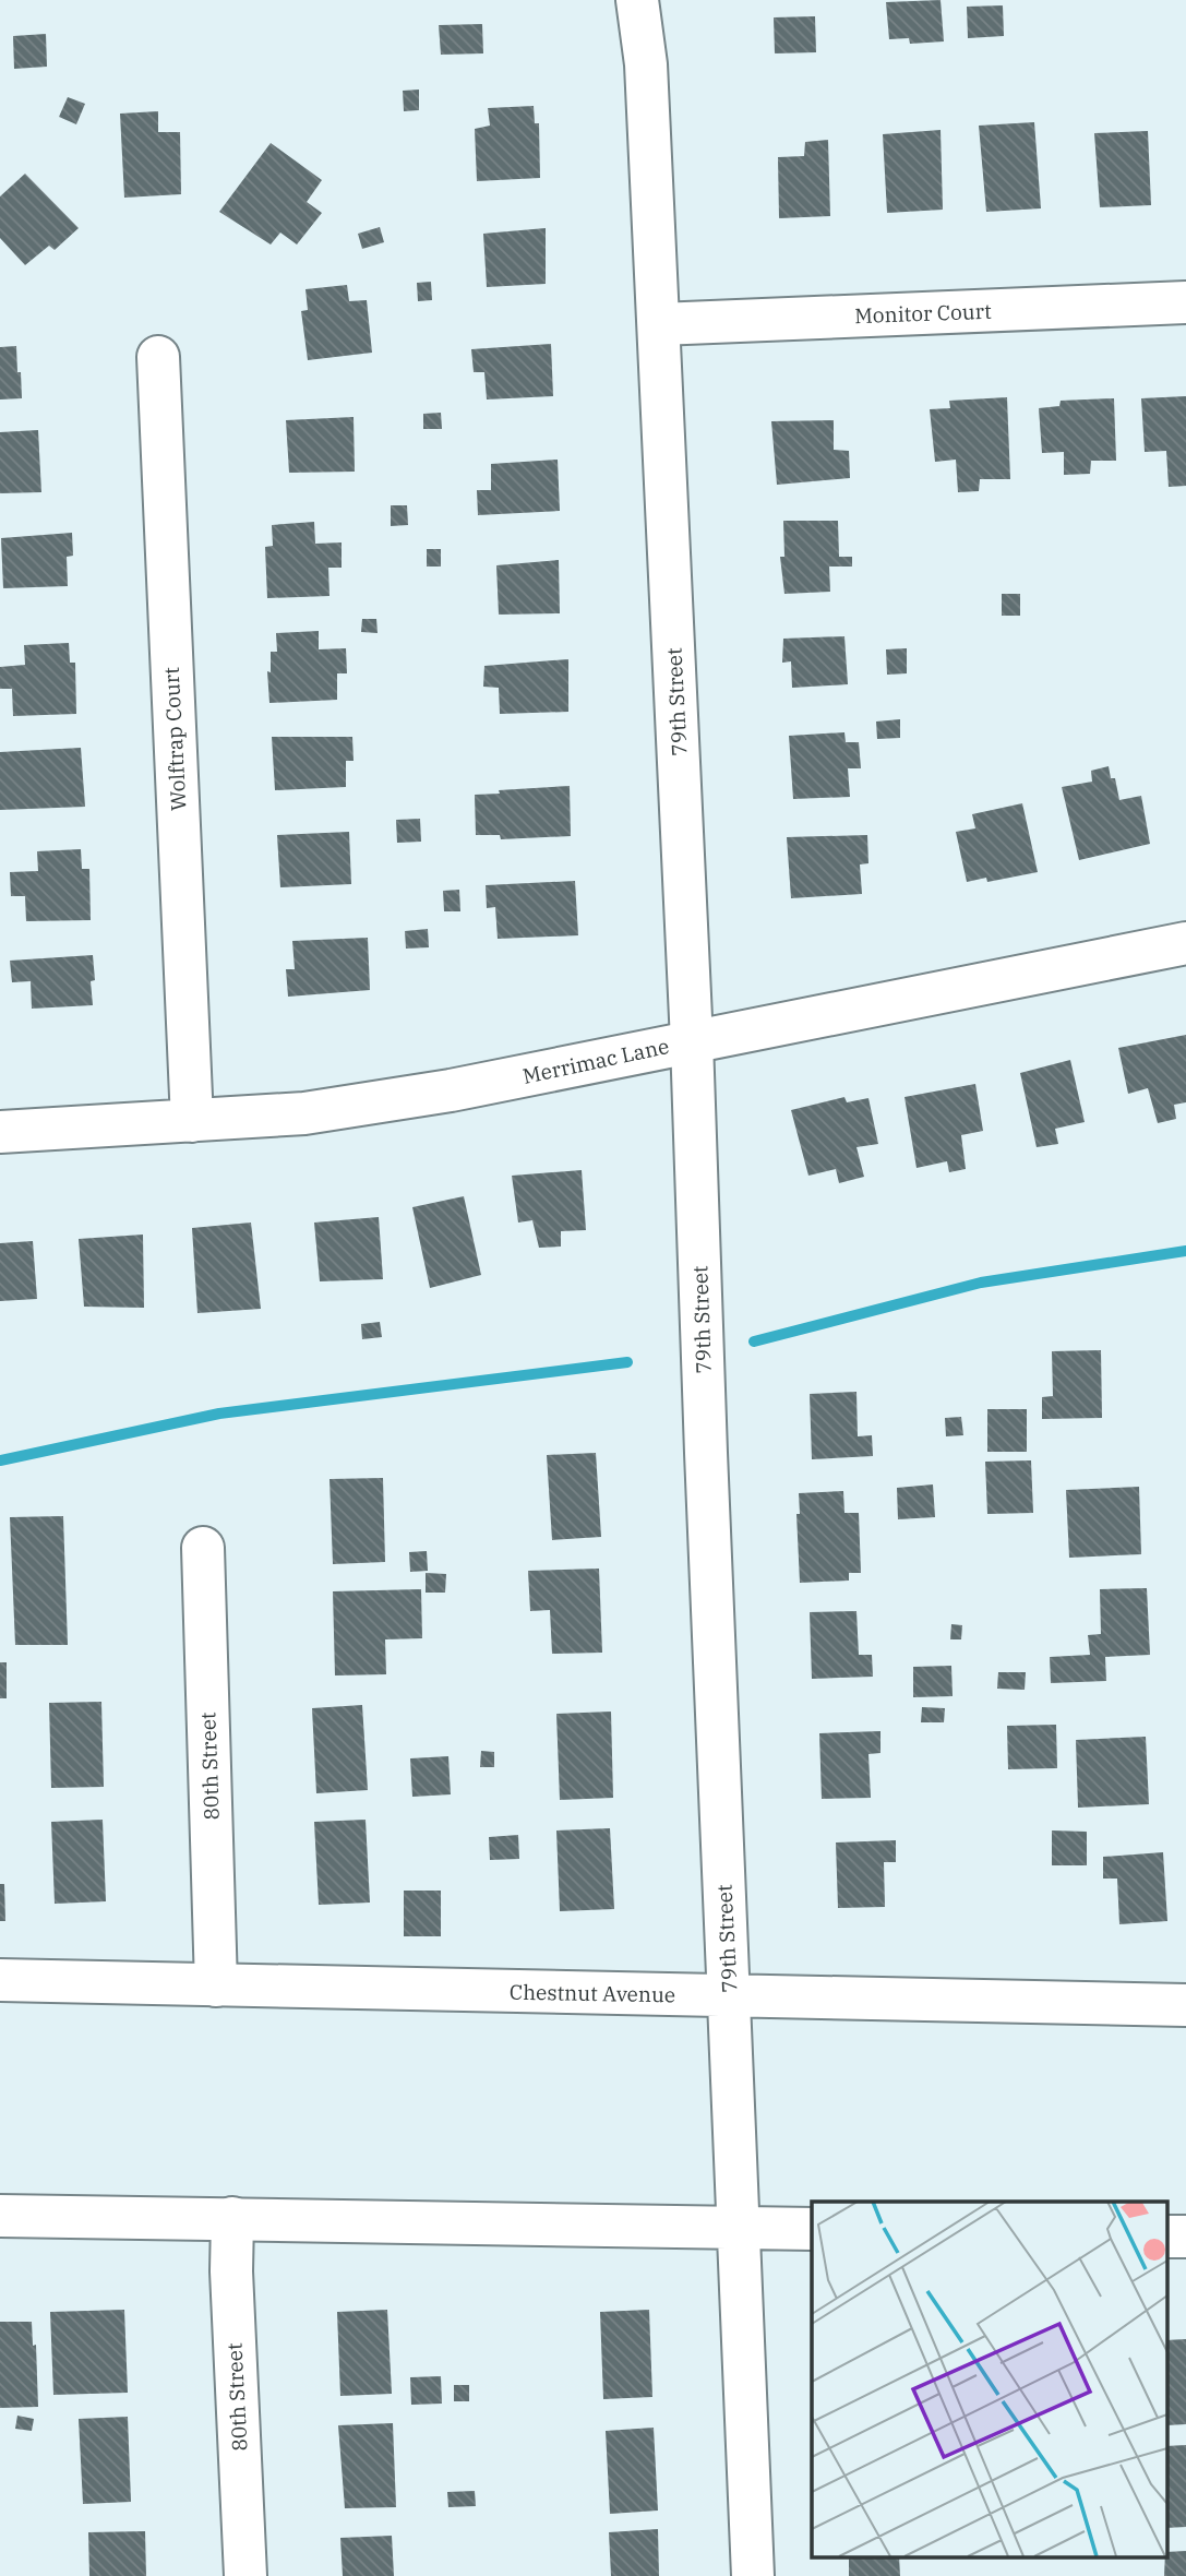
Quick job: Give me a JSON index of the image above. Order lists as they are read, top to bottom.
{
  "streets": {
    "street": [
      "Monitor Court",
      "79th Street",
      "Wolftrap Court",
      "Merrimac Lane",
      "80th Street",
      "Chestnut Avenue"
    ]
  },
  "crossings": [
    ["Monitor Court", "79th Street"],
    ["79th Street", "Merrimac Lane"],
    ["79th Street", "Chestnut Avenue"],
    ["Wolftrap Court", "Merrimac Lane"],
    ["80th Street", "Chestnut Avenue"]
  ]
}
